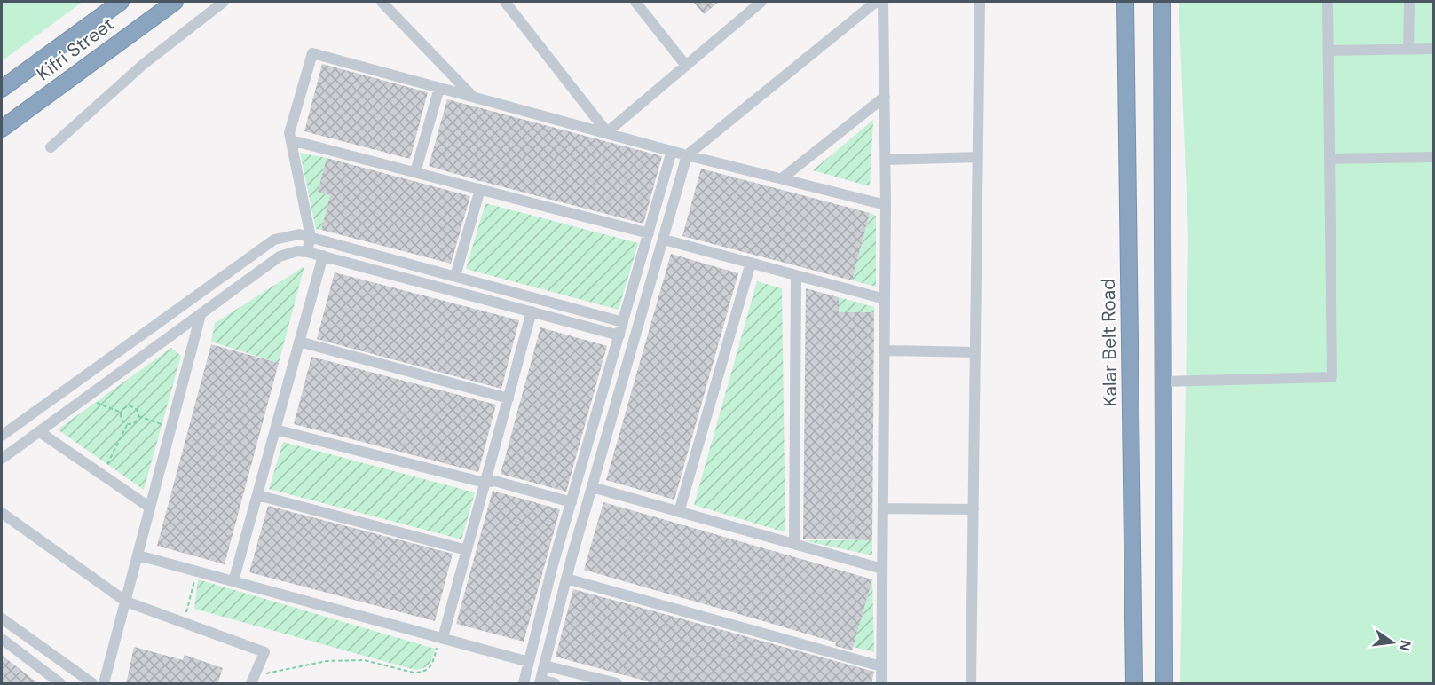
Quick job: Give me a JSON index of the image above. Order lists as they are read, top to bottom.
{
  "streets": {
    "highway": ["Kifri Street", "Kalar Belt Road"]
  },
  "north": "right"
}
